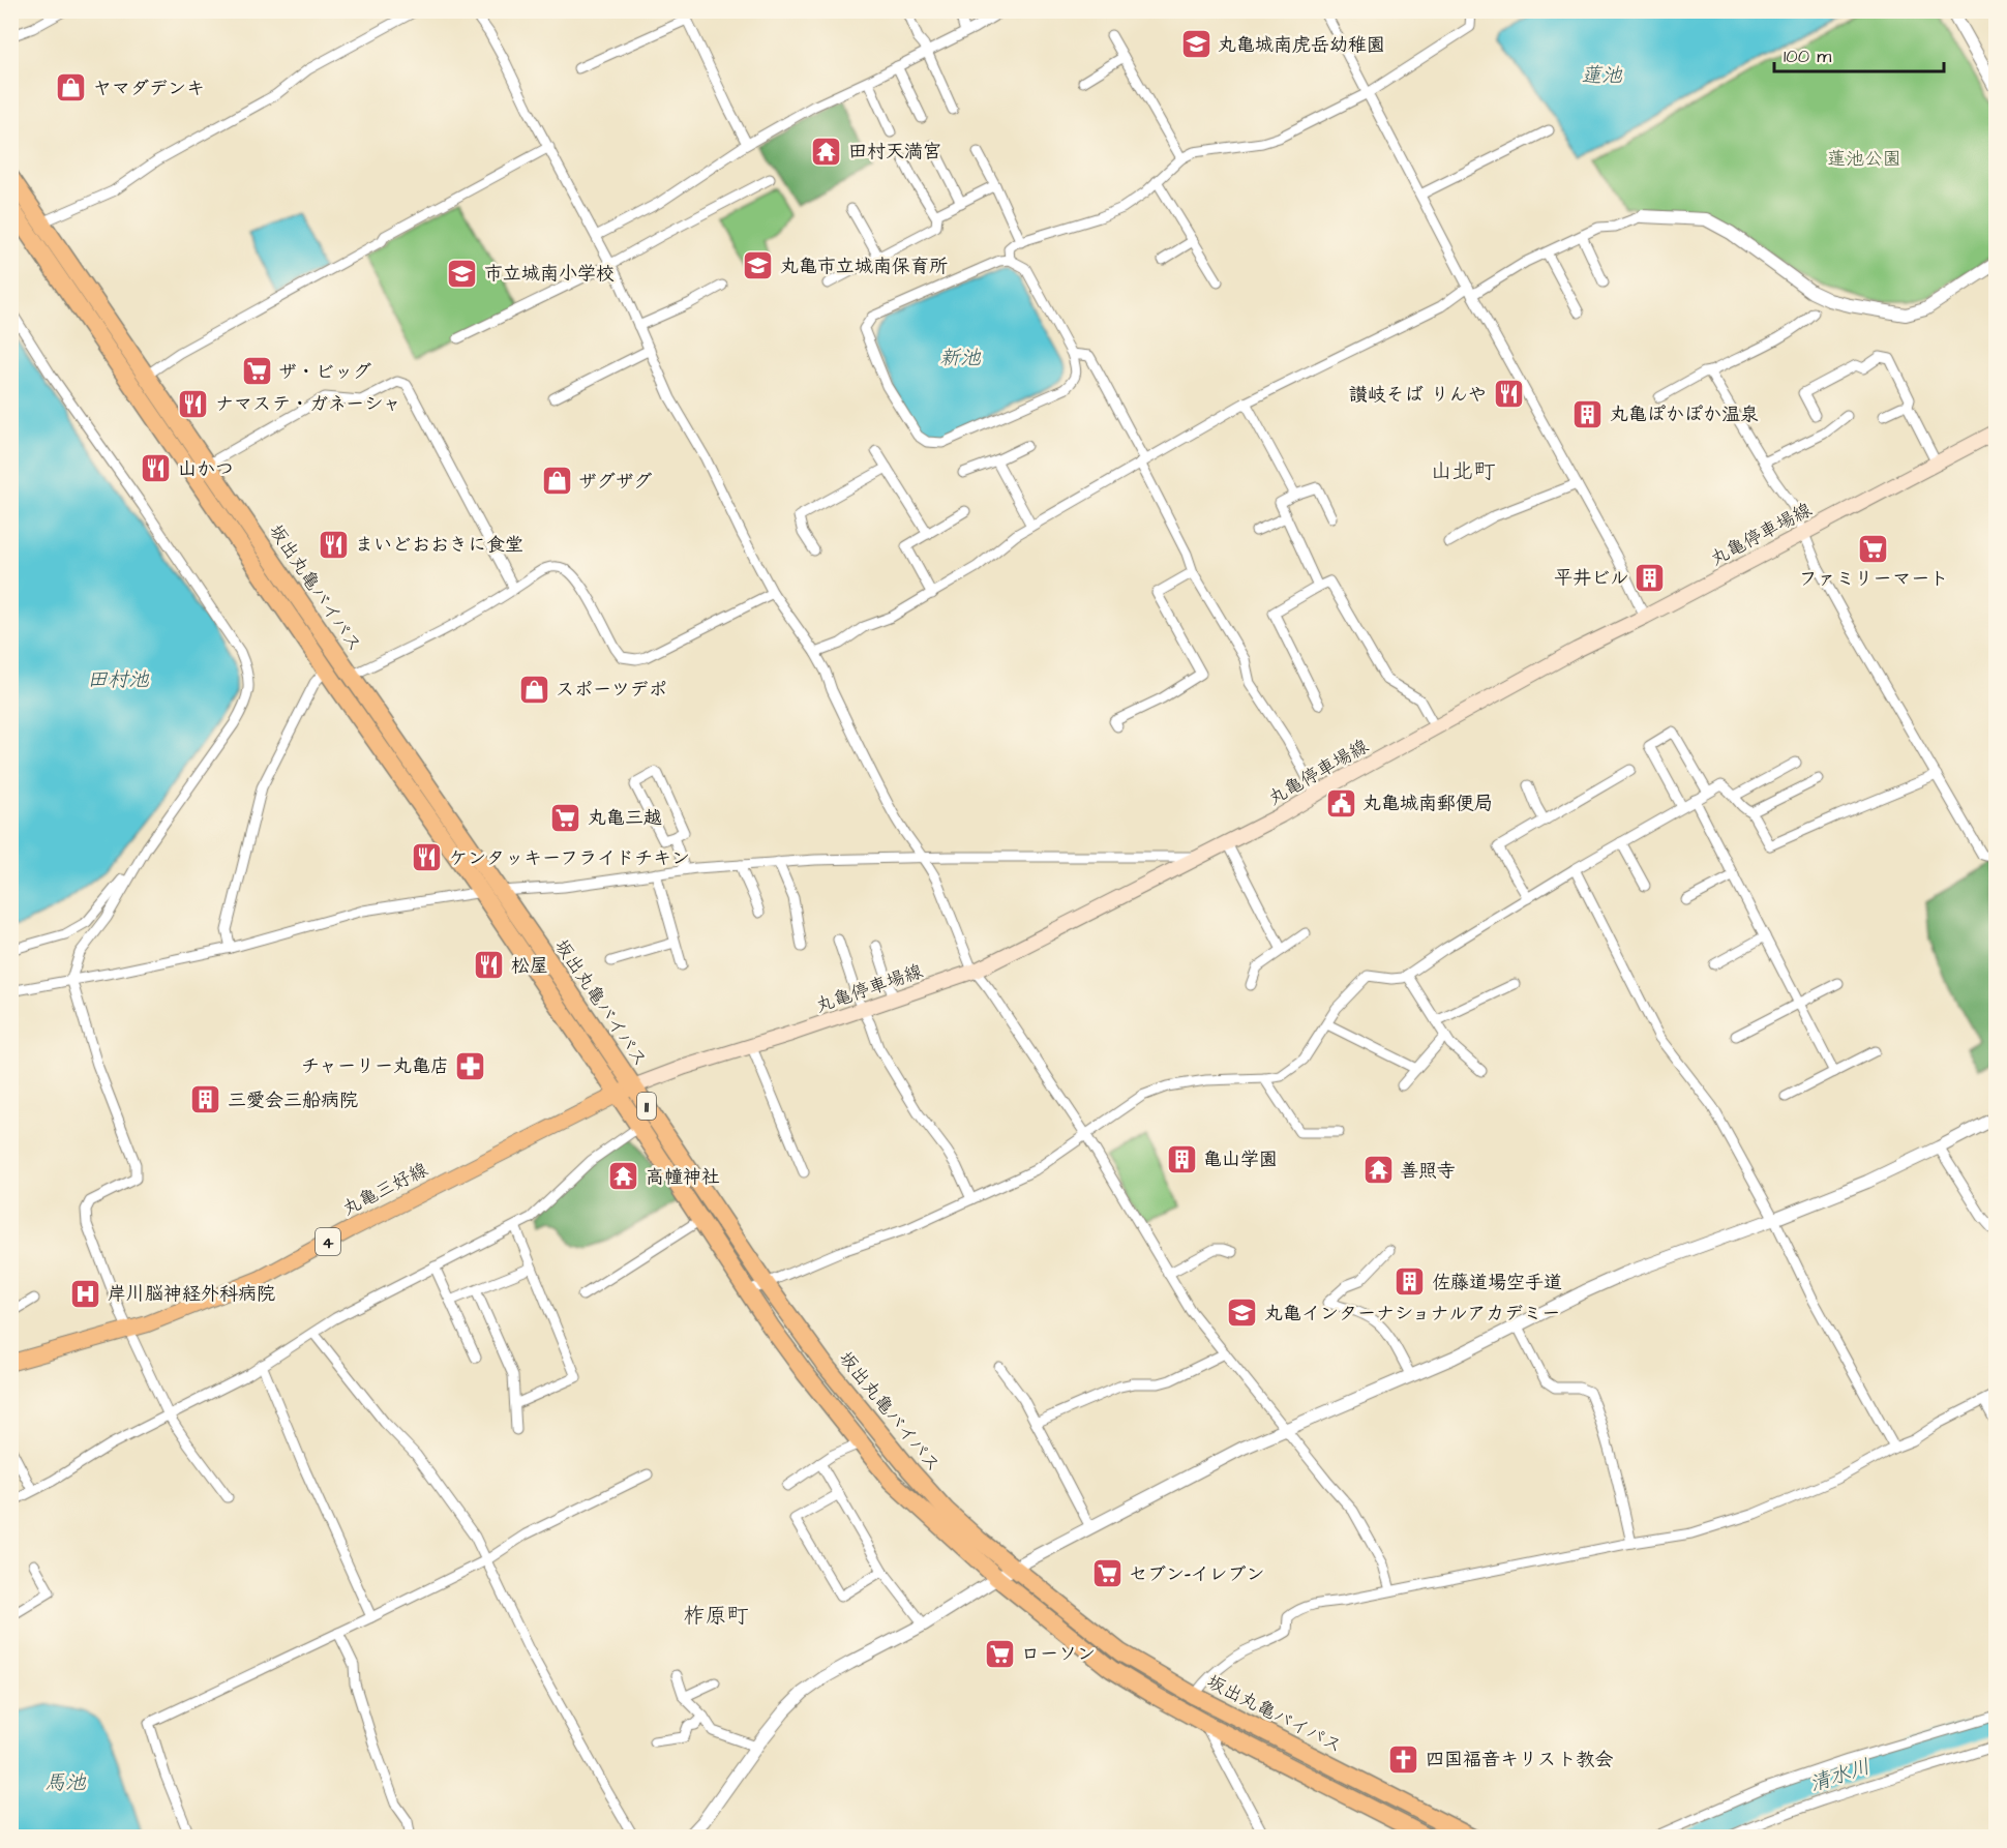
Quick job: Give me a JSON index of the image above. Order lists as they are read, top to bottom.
{
  "streets": {
    "highway": ["坂出丸亀バイパス", "11"],
    "main road": ["丸亀停車場線", "丸亀三好線", "4"]
  },
  "crossings": [
    ["丸亀停車場線", "坂出丸亀バイパス"],
    ["丸亀停車場線", "丸亀三好線"],
    ["坂出丸亀バイパス", "丸亀三好線"]
  ],
  "districts": ["山北町", "柞原町"],
  "water": [
    "蓮池",
    "新池",
    "田村池",
    "清水川",
    "馬池"
  ],
  "parks": ["蓮池公園"],
  "places": {
    "school or university": [
      "丸亀城南虎岳幼稚園",
      "丸亀市立城南保育所",
      "市立城南小学校",
      "丸亀インターナショナルアカデミー"
    ],
    "shop": ["ヤマダデンキ", "ザグザグ", "スポーツデポ"],
    "temple": ["田村天満宮", "善照寺", "高幢神社"],
    "supermarket": [
      "ザ・ビッグ",
      "ファミリーマート",
      "丸亀三越",
      "セブン-イレブン",
      "ローソン"
    ],
    "restaurant": [
      "讃岐そば りんや",
      "ナマステ・ガネーシャ",
      "山かつ",
      "まいどおおきに食堂",
      "ケンタッキーフライドチキン",
      "松屋"
    ],
    "building": [
      "丸亀ぽかぽか温泉",
      "平井ビル",
      "三愛会三船病院",
      "亀山学園",
      "佐藤道場空手道"
    ],
    "public building": ["丸亀城南郵便局"],
    "pharmacy": ["チャーリー丸亀店"],
    "hospital": ["岸川脳神経外科病院"],
    "church": ["四国福音キリスト教会"]
  },
  "scale_bar": "100 m"
}
